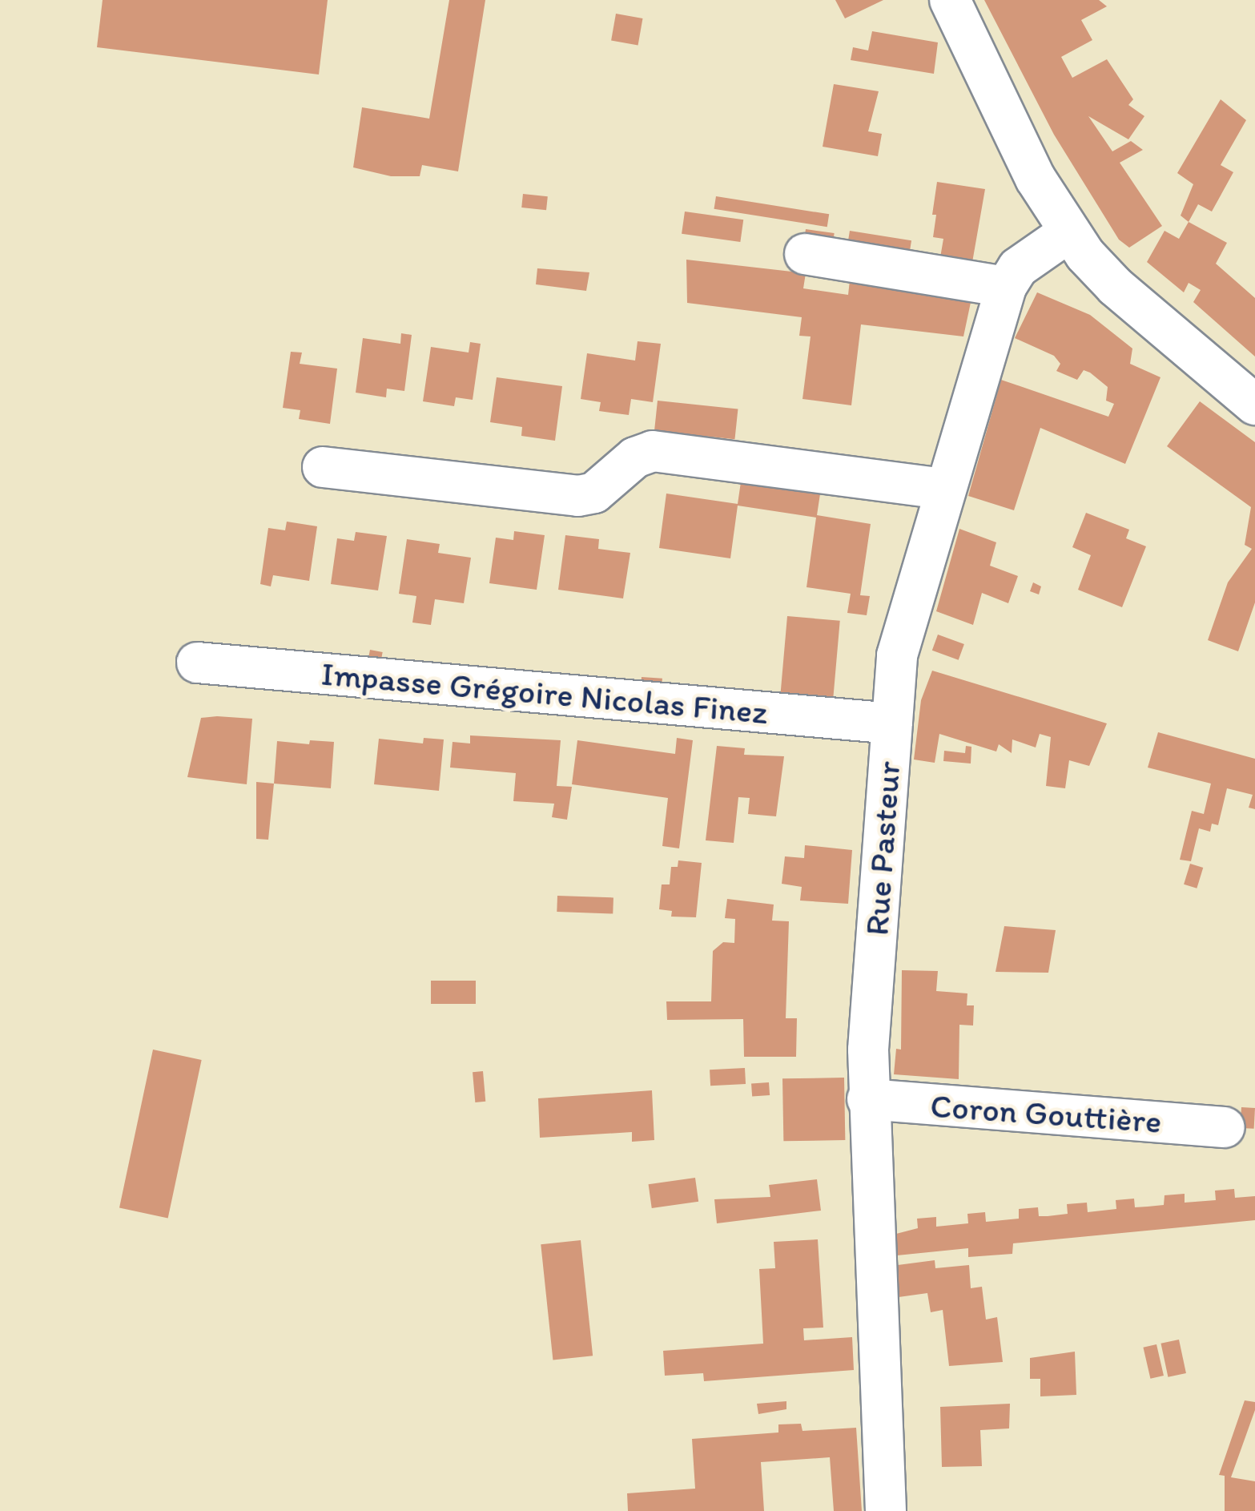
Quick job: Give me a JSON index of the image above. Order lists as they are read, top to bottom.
{
  "streets": {
    "street": ["Impasse Grégoire Nicolas Finez", "Rue Pasteur", "Coron Gouttière"]
  },
  "crossings": [
    ["Impasse Grégoire Nicolas Finez", "Rue Pasteur"],
    ["Rue Pasteur", "Coron Gouttière"]
  ]
}
